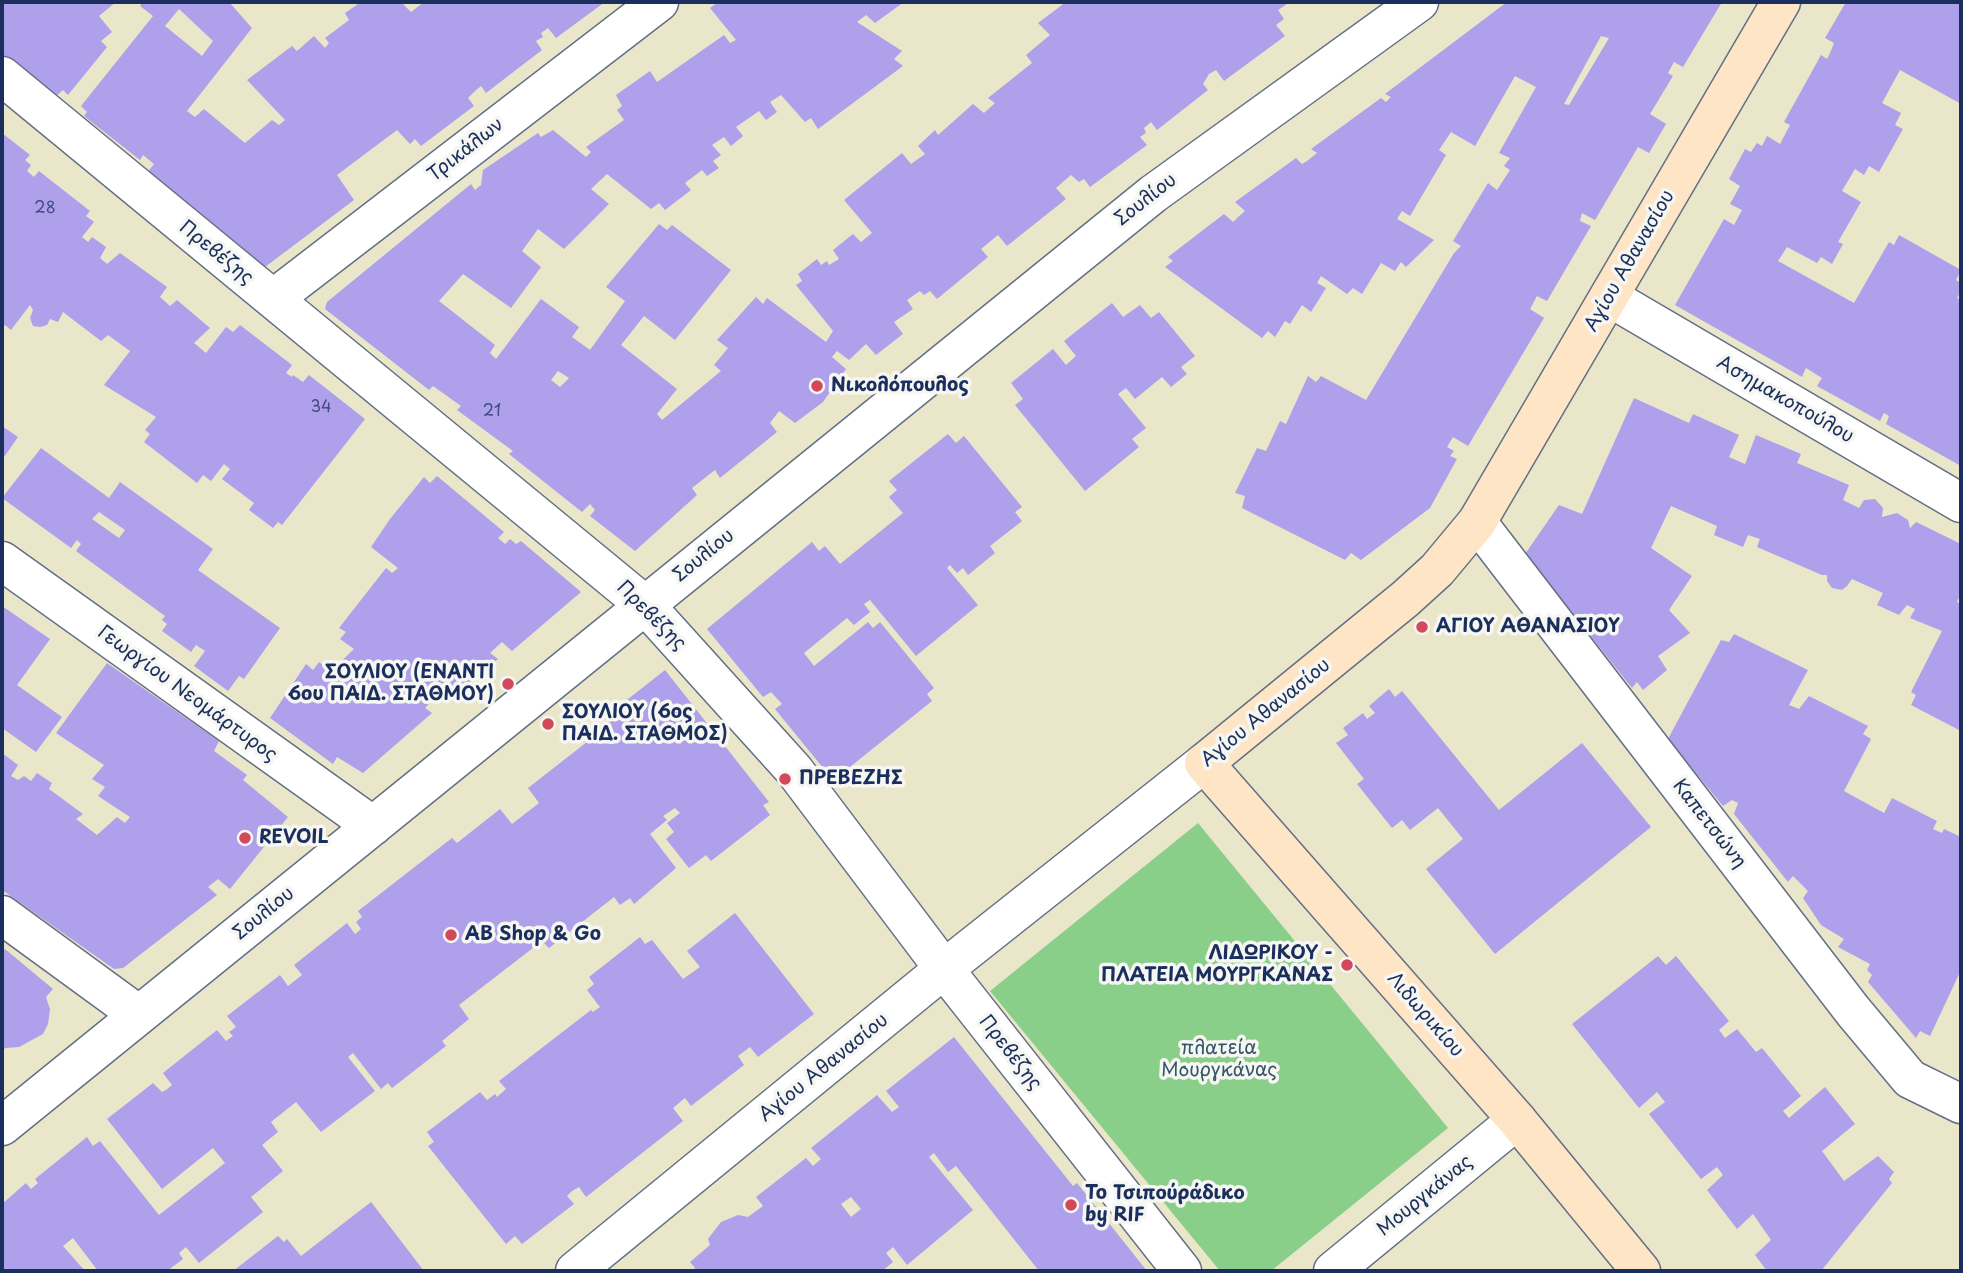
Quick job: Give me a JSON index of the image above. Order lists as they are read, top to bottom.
{
  "streets": {
    "street": [
      "Τρικάλων",
      "Σουλίου",
      "Πρεβέζης",
      "Αγίου Αθανασίου",
      "Ασημακοπούλου",
      "Γεωργίου Νεομάρτυρος",
      "Καπετσώνη",
      "Λιδωρικίου",
      "Μουργκάνας"
    ]
  },
  "crossings": [
    ["Τρικάλων", "Πρεβέζης"],
    ["Σουλίου", "Πρεβέζης"],
    ["Σουλίου", "Γεωργίου Νεομάρτυρος"],
    ["Πρεβέζης", "Αγίου Αθανασίου"],
    ["Αγίου Αθανασίου", "Ασημακοπούλου"],
    ["Αγίου Αθανασίου", "Καπετσώνη"],
    ["Αγίου Αθανασίου", "Λιδωρικίου"],
    ["Λιδωρικίου", "Μουργκάνας"]
  ],
  "parks": ["πλατεία Μουργκάνας"],
  "places": [
    "Νικολόπουλος",
    "ΑΓΙΟΥ ΑΘΑΝΑΣΙΟΥ",
    "ΣΟΥΛΙΟΥ (ΕΝΑΝΤΙ 6ου ΠΑΙΔ. ΣΤΑΘΜΟΥ)",
    "ΣΟΥΛΙΟΥ (6ος ΠΑΙΔ. ΣΤΑΘΜΟΣ)",
    "ΠΡΕΒΕΖΗΣ",
    "REVOIL",
    "AB Shop & Go",
    "ΛΙΔΩΡΙΚΟΥ - ΠΛΑΤΕΙΑ ΜΟΥΡΓΚΑΝΑΣ",
    "To Τσιπούράδικο by RIF"
  ],
  "house_numbers": ["28", "34", "21"]
}
